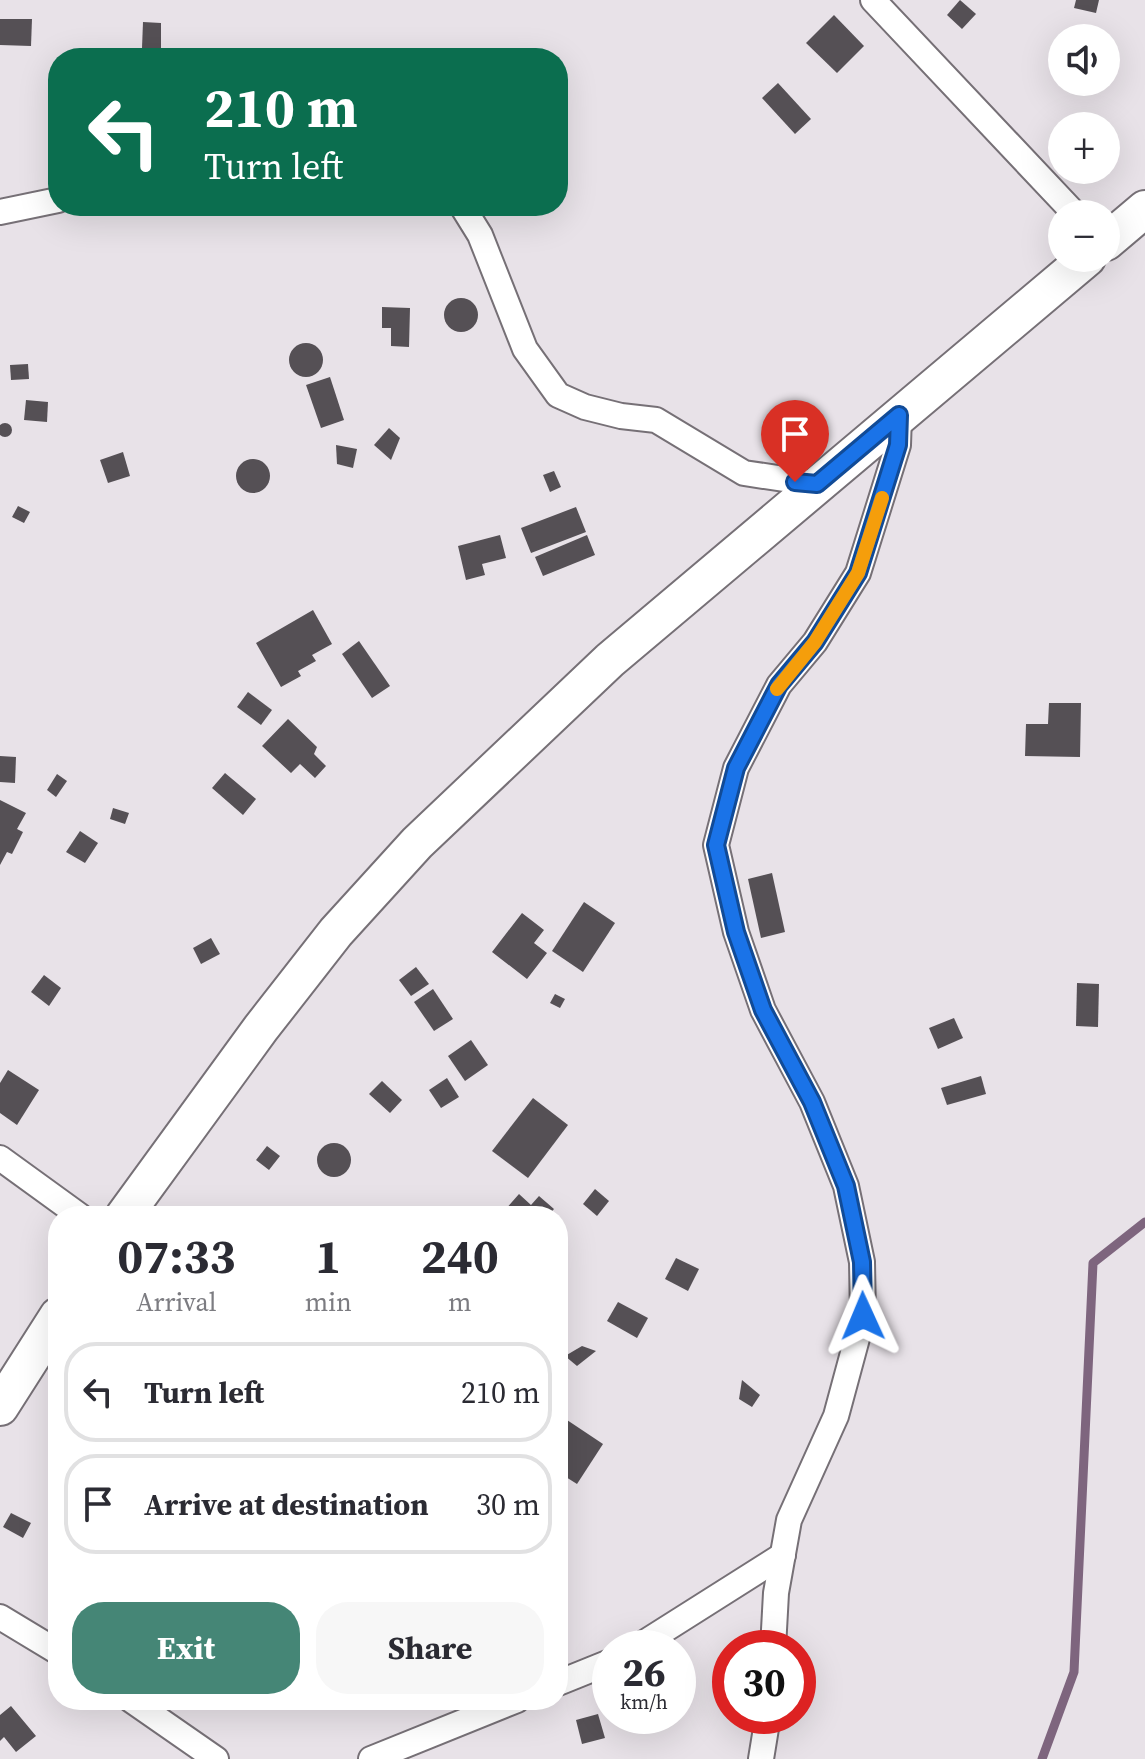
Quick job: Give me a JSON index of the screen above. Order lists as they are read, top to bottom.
{
  "page": {
    "map_buttons": ["+", "−"],
    "turn": ["210 m", "Turn left"],
    "eta": [
      "07:33",
      "Arrival",
      "1",
      "min",
      "240",
      "m"
    ],
    "list": [
      {
        "name": "Turn left",
        "value": "210 m"
      },
      {
        "name": "Arrive at destination",
        "value": "30 m"
      }
    ],
    "buttons": ["Exit", "Share"],
    "speed": "26 km/h",
    "limit": "30"
  }
}
